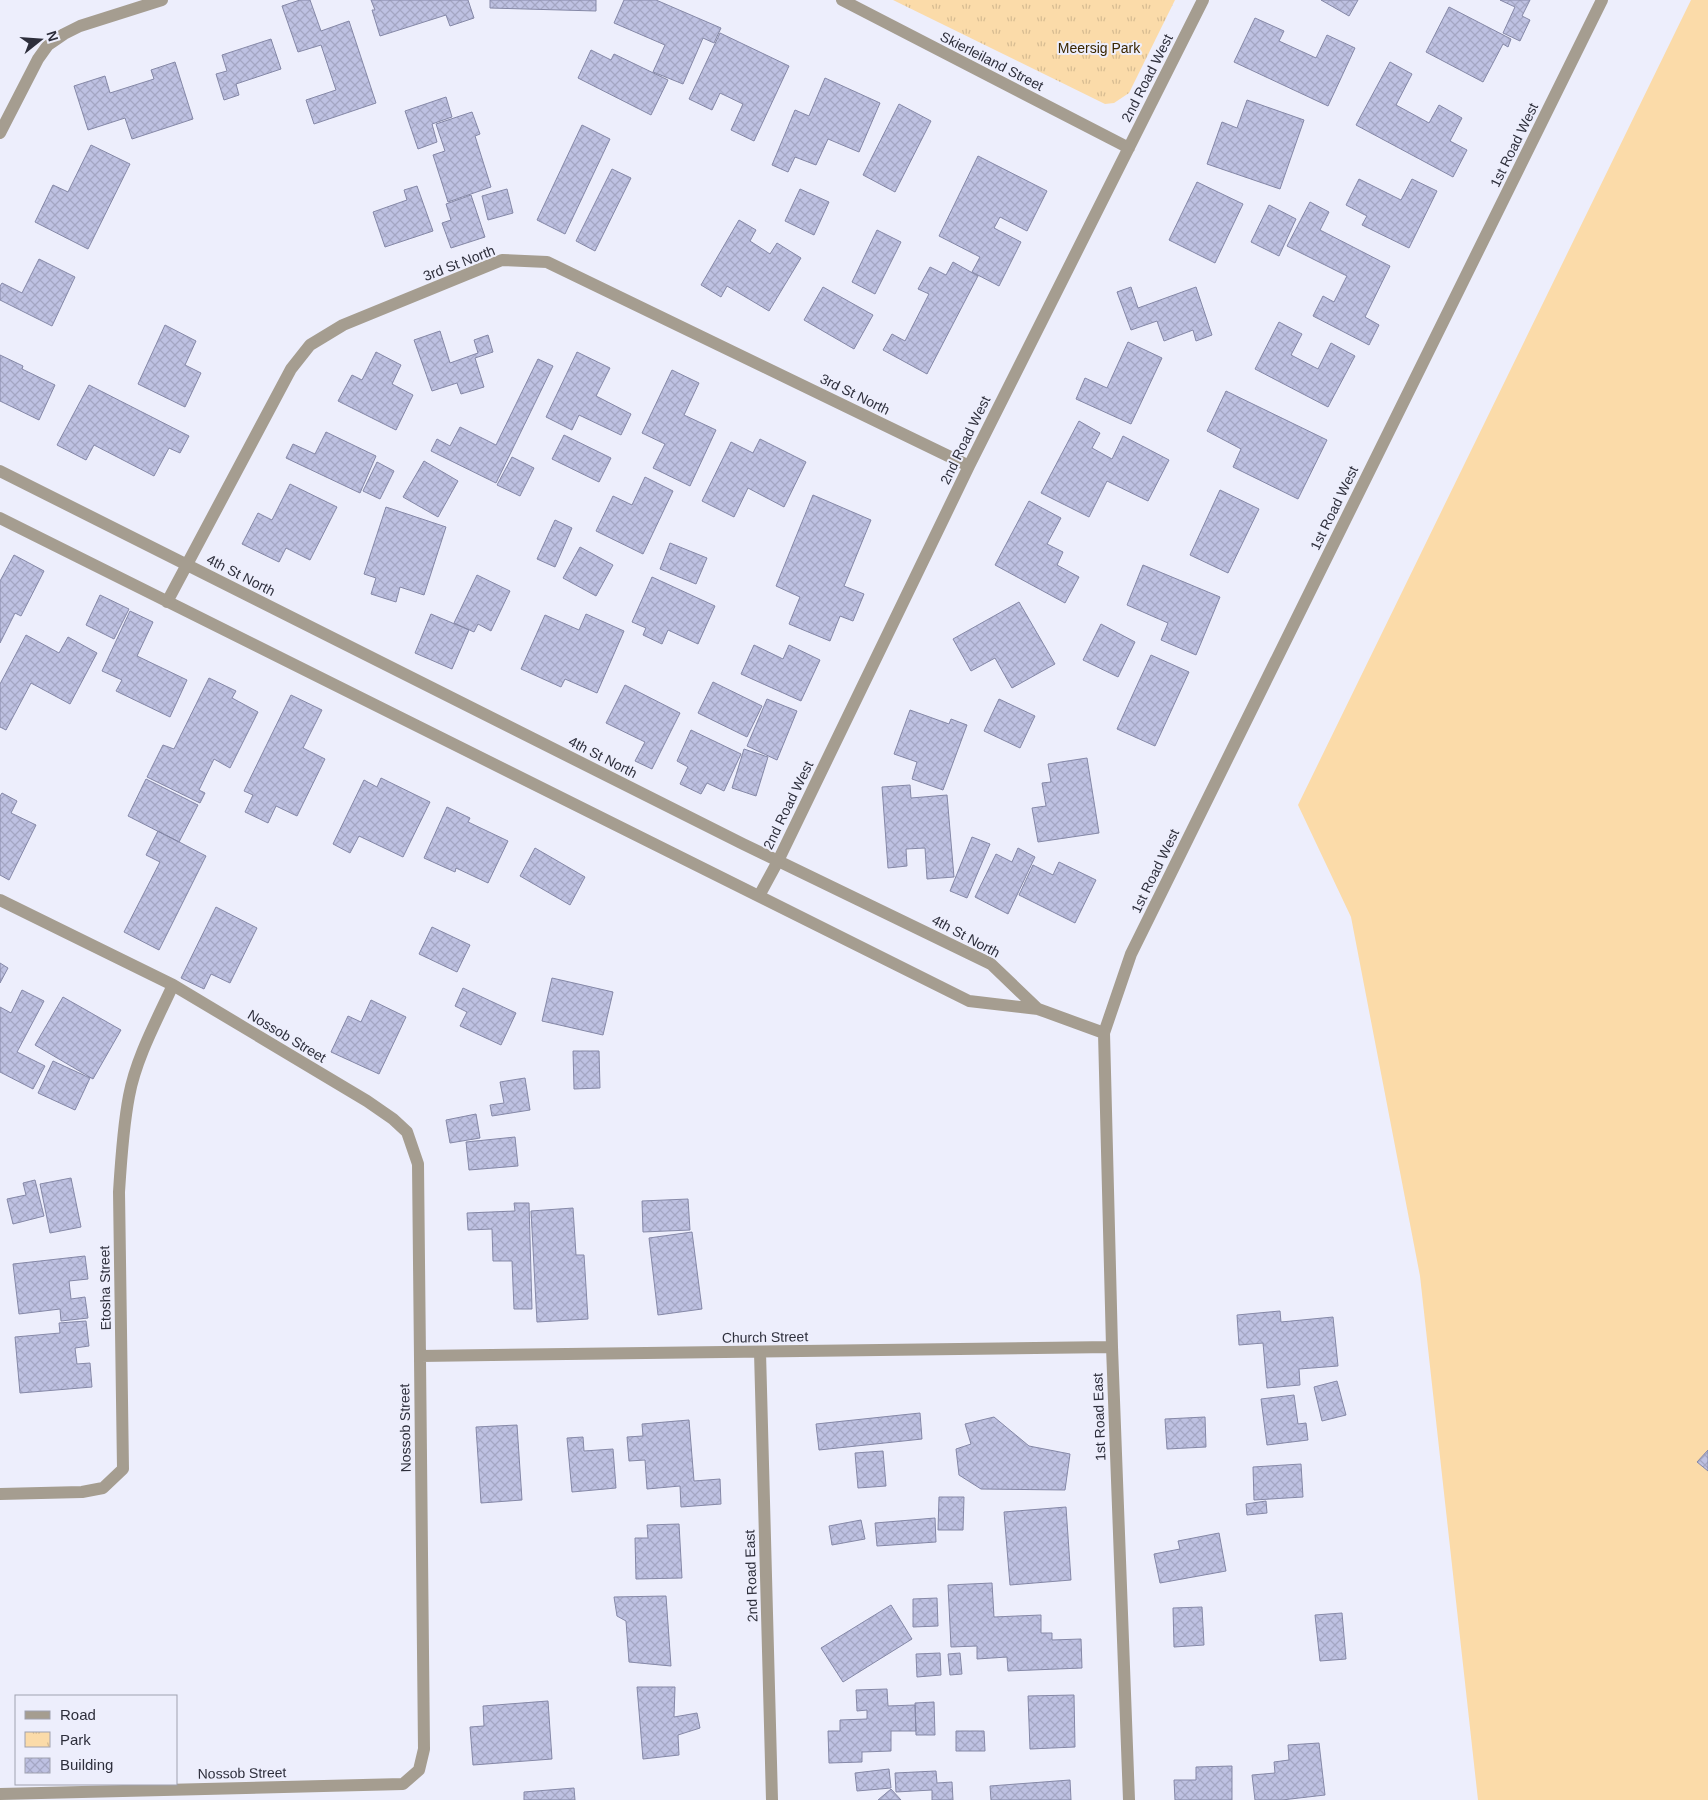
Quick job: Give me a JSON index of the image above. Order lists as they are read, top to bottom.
{
  "streets": {
    "street": [
      "Skierleiland Street",
      "2nd Road West",
      "1st Road West",
      "3rd St North",
      "4th St North",
      "Nossob Street",
      "Etosha Street",
      "Church Street",
      "1st Road East",
      "2nd Road East"
    ]
  },
  "crossings": [
    ["Skierleiland Street", "2nd Road West"],
    ["2nd Road West", "3rd St North"],
    ["2nd Road West", "4th St North"],
    ["1st Road West", "1st Road East"],
    ["3rd St North", "4th St North"],
    ["Nossob Street", "Etosha Street"],
    ["Nossob Street", "Church Street"],
    ["Church Street", "1st Road East"],
    ["Church Street", "2nd Road East"]
  ],
  "parks": ["Meersig Park"],
  "legend": ["Road", "Park", "Building"],
  "north": "right"
}
